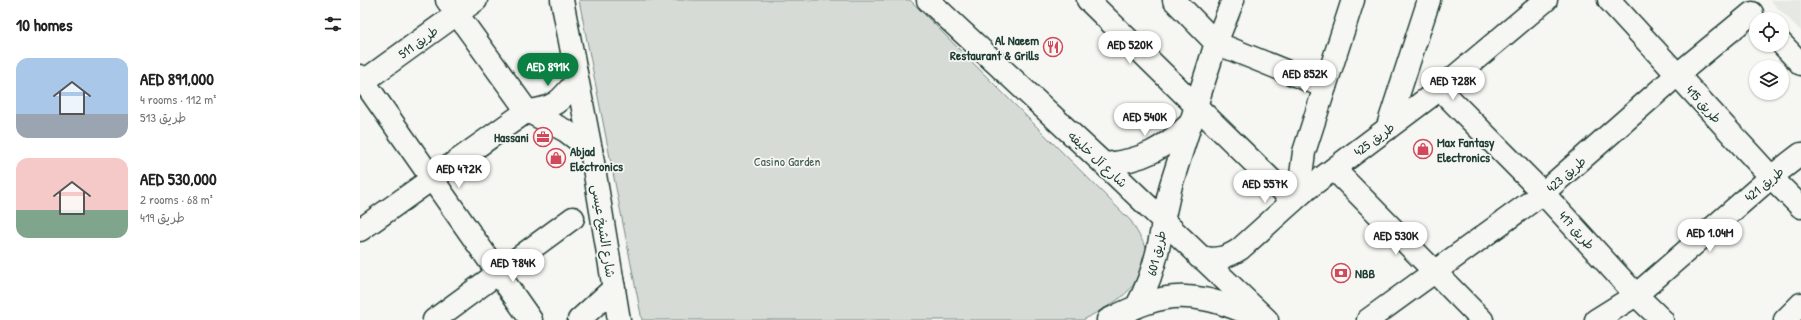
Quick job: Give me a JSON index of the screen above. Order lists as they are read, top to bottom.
{
  "streets": {
    "street": [
      "طريق 511",
      "طريق 415",
      "طريق 425",
      "شارع آل خليفه",
      "طريق 423",
      "طريق 421",
      "طريق 417",
      "شارع الشيخ عيسى",
      "طريق 601"
    ]
  },
  "crossings": [
    ["طريق 415", "طريق 423"],
    ["طريق 415", "طريق 421"],
    ["طريق 425", "شارع آل خليفه"],
    ["طريق 425", "طريق 417"],
    ["شارع آل خليفه", "طريق 601"],
    ["طريق 423", "طريق 417"],
    ["طريق 421", "طريق 417"]
  ],
  "parks": ["Casino Garden"],
  "places": {
    "restaurant": ["Al Naeem Restaurant & Grills"],
    "office": ["Hassani"],
    "shop": ["Max Fantasy Electronics", "Abjad Electronics"],
    "bank": ["NBB"]
  },
  "page": {
    "heading": "10 homes",
    "price": [
      "AED 520K",
      "AED 891K",
      "AED 852K",
      "AED 728K",
      "AED 540K",
      "AED 472K",
      "AED 557K",
      "AED 1.04M",
      "AED 530K",
      "AED 784K"
    ],
    "list": [
      {
        "name": "AED 891,000",
        "note": "4 rooms · 112 m² · طريق 513"
      },
      {
        "name": "AED 530,000",
        "note": "2 rooms · 68 m² · طريق 419"
      }
    ]
  }
}
